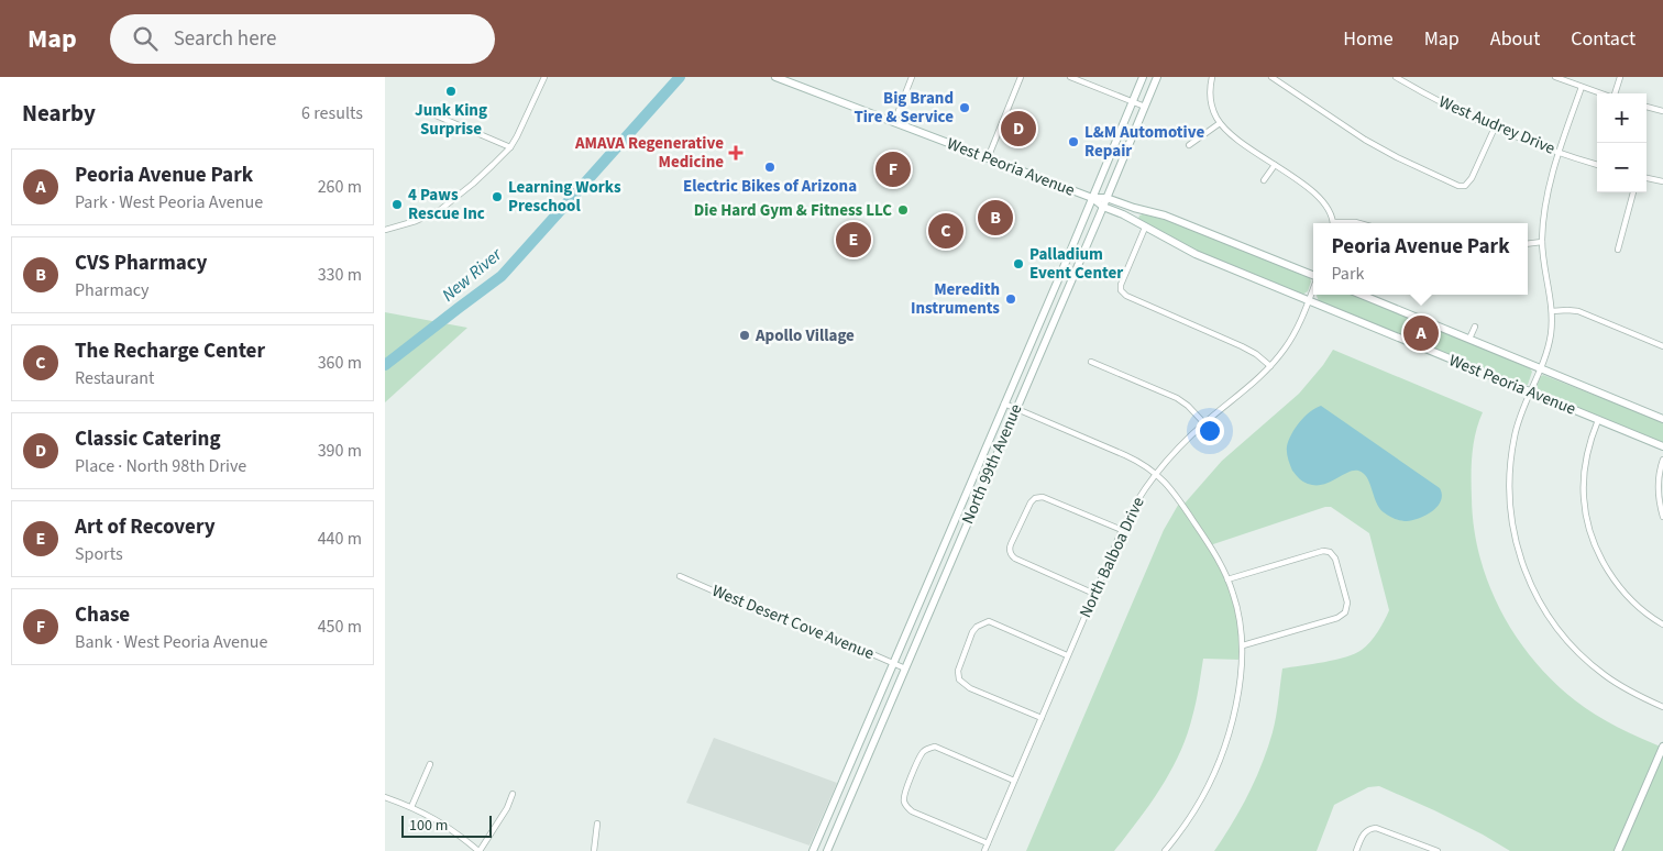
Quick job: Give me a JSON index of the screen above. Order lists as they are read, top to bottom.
{
  "streets": {
    "main road": ["West Peoria Avenue", "North 99th Avenue"],
    "street": ["West Audrey Drive", "North Balboa Drive", "West Desert Cove Avenue"]
  },
  "crossings": [
    ["West Peoria Avenue", "North 99th Avenue"],
    ["West Peoria Avenue", "North Balboa Drive"],
    ["North 99th Avenue", "West Desert Cove Avenue"]
  ],
  "water": ["New River"],
  "places": {
    "other": [
      "Junk King Surprise",
      "Big Brand Tire & Service",
      "L&M Automotive Repair",
      "Electric Bikes of Arizona",
      "Learning Works Preschool",
      "4 Paws Rescue Inc",
      "Die Hard Gym & Fitness LLC",
      "Palladium Event Center",
      "Meredith Instruments",
      "Apollo Village"
    ],
    "health": ["AMAVA Regenerative Medicine"]
  },
  "scale_bar": "100 m",
  "page": {
    "header": "Map",
    "search": "Search here",
    "nav": [
      "Home",
      "Map",
      "About",
      "Contact"
    ],
    "heading": ["Nearby", "6 results"],
    "map_buttons": ["+", "−"],
    "pins": [
      "D",
      "F",
      "B",
      "C",
      "E",
      "A"
    ],
    "list": [
      {
        "mark": "A",
        "name": "Peoria Avenue Park",
        "note": "Park · West Peoria Avenue",
        "value": "260 m"
      },
      {
        "mark": "B",
        "name": "CVS Pharmacy",
        "note": "Pharmacy",
        "value": "330 m"
      },
      {
        "mark": "C",
        "name": "The Recharge Center",
        "note": "Restaurant",
        "value": "360 m"
      },
      {
        "mark": "D",
        "name": "Classic Catering",
        "note": "Place · North 98th Drive",
        "value": "390 m"
      },
      {
        "mark": "E",
        "name": "Art of Recovery",
        "note": "Sports",
        "value": "440 m"
      },
      {
        "mark": "F",
        "name": "Chase",
        "note": "Bank · West Peoria Avenue",
        "value": "450 m"
      }
    ],
    "popup": ["Peoria Avenue Park", "Park"],
    "scale": "100 m"
  }
}
